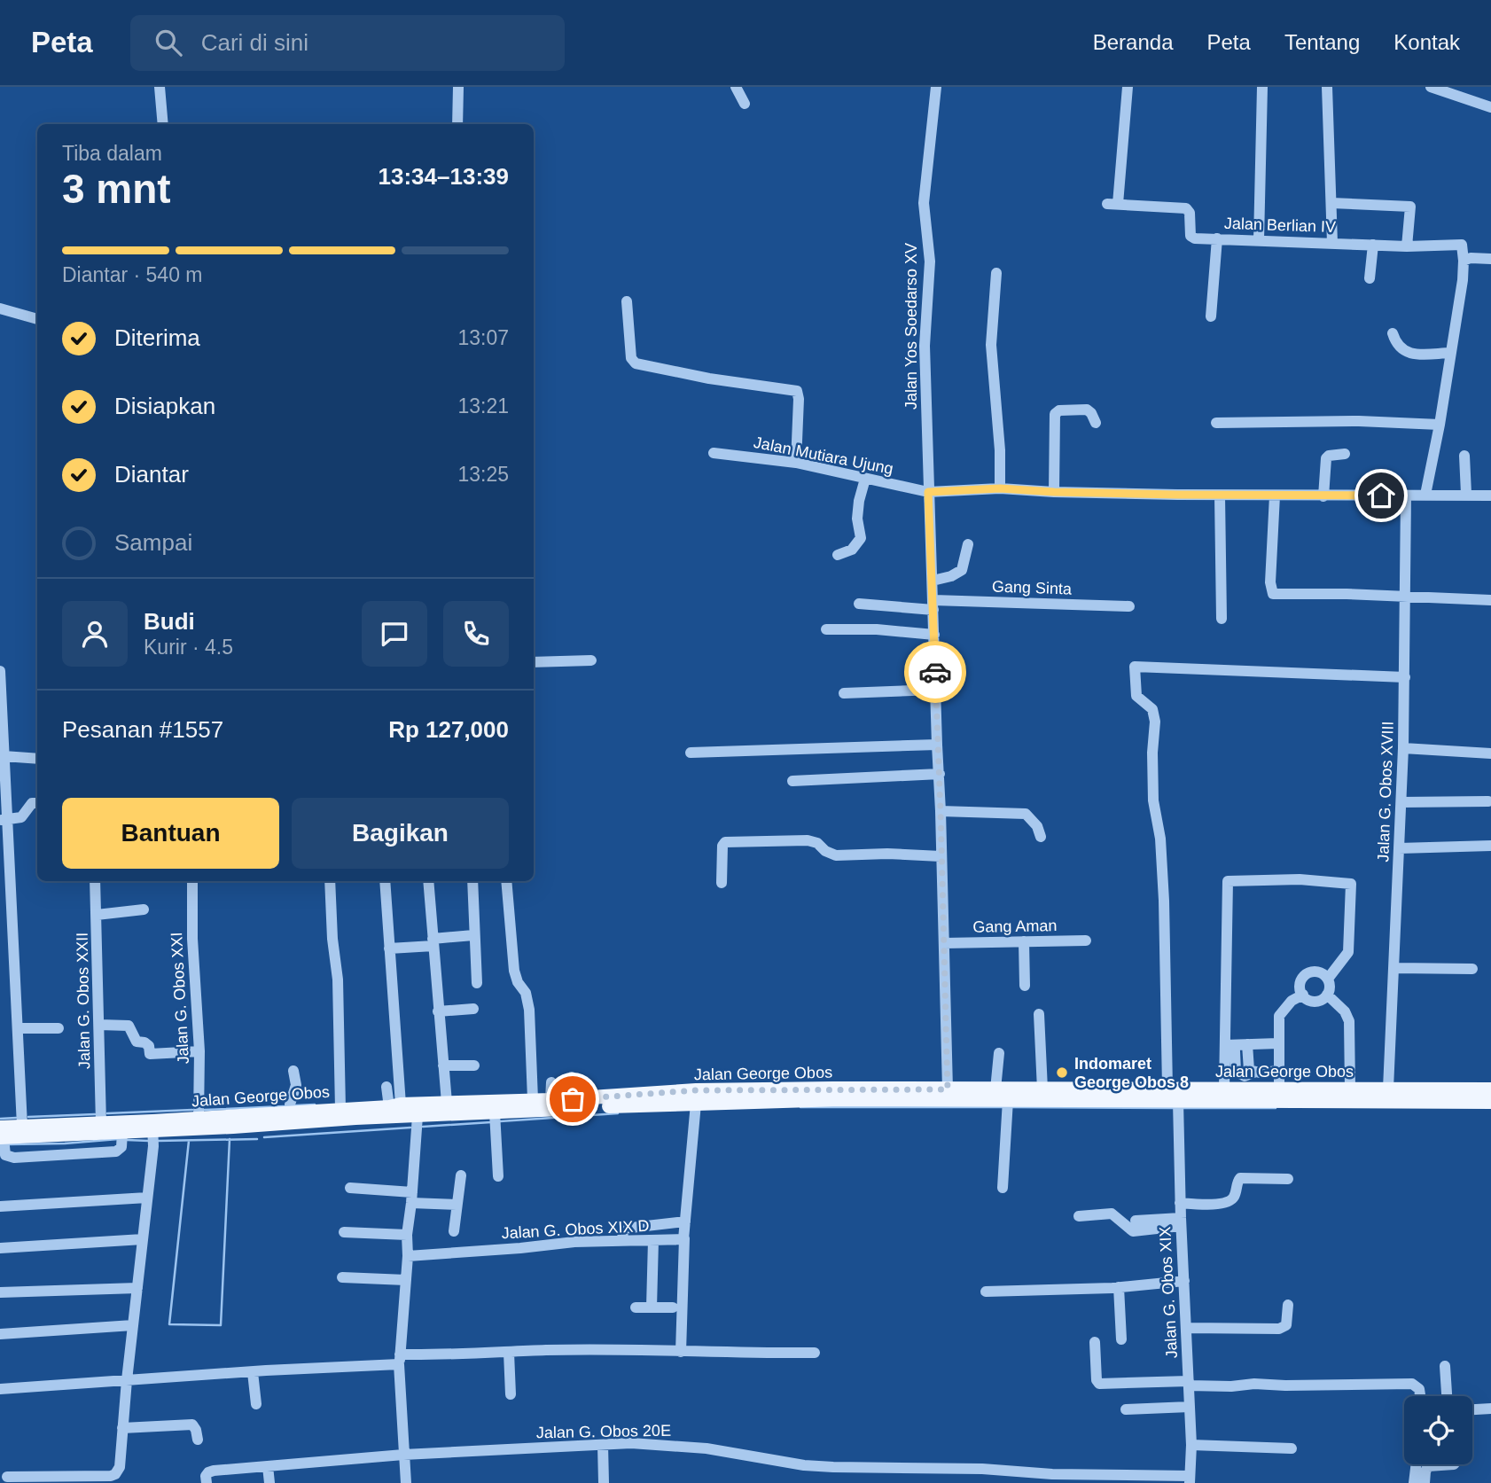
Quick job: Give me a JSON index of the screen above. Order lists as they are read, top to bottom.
{
  "streets": {
    "main road": ["Jalan George Obos"],
    "street": [
      "Jalan Berlian IV",
      "Jalan Yos Soedarso XV",
      "Jalan Mutiara Ujung",
      "Gang Sinta",
      "Jalan G. Obos XVIII",
      "Gang Aman",
      "Jalan G. Obos XXI",
      "Jalan G. Obos XXII",
      "Jalan G. Obos XIX D",
      "Jalan G. Obos XIX",
      "Jalan G. Obos 20E"
    ]
  },
  "crossings": [
    ["Jalan Yos Soedarso XV", "Jalan Mutiara Ujung"],
    ["Jalan Yos Soedarso XV", "Gang Sinta"],
    ["Jalan Yos Soedarso XV", "Gang Aman"],
    ["Jalan Yos Soedarso XV", "Jalan George Obos"],
    ["Jalan Mutiara Ujung", "Jalan G. Obos XVIII"],
    ["Jalan G. Obos XVIII", "Jalan George Obos"],
    ["Jalan G. Obos XXI", "Jalan George Obos"],
    ["Jalan G. Obos XXII", "Jalan George Obos"],
    ["Jalan George Obos", "Jalan G. Obos XIX"],
    ["Jalan G. Obos XIX", "Jalan G. Obos 20E"]
  ],
  "places": ["Indomaret George Obos 8"],
  "page": {
    "header": "Peta",
    "search": "Cari di sini",
    "nav": [
      "Beranda",
      "Peta",
      "Tentang",
      "Kontak"
    ],
    "heading": ["3 mnt", "Tiba dalam", "13:34–13:39"],
    "panel": [
      "Budi",
      "Kurir · 4.5",
      "Pesanan #1557",
      "Rp 127,000"
    ],
    "bar": "Diantar · 540 m",
    "list": [
      ["Diterima", "13:07"],
      ["Disiapkan", "13:21"],
      ["Diantar", "13:25"],
      "Sampai"
    ],
    "buttons": ["Bantuan", "Bagikan"]
  }
}
